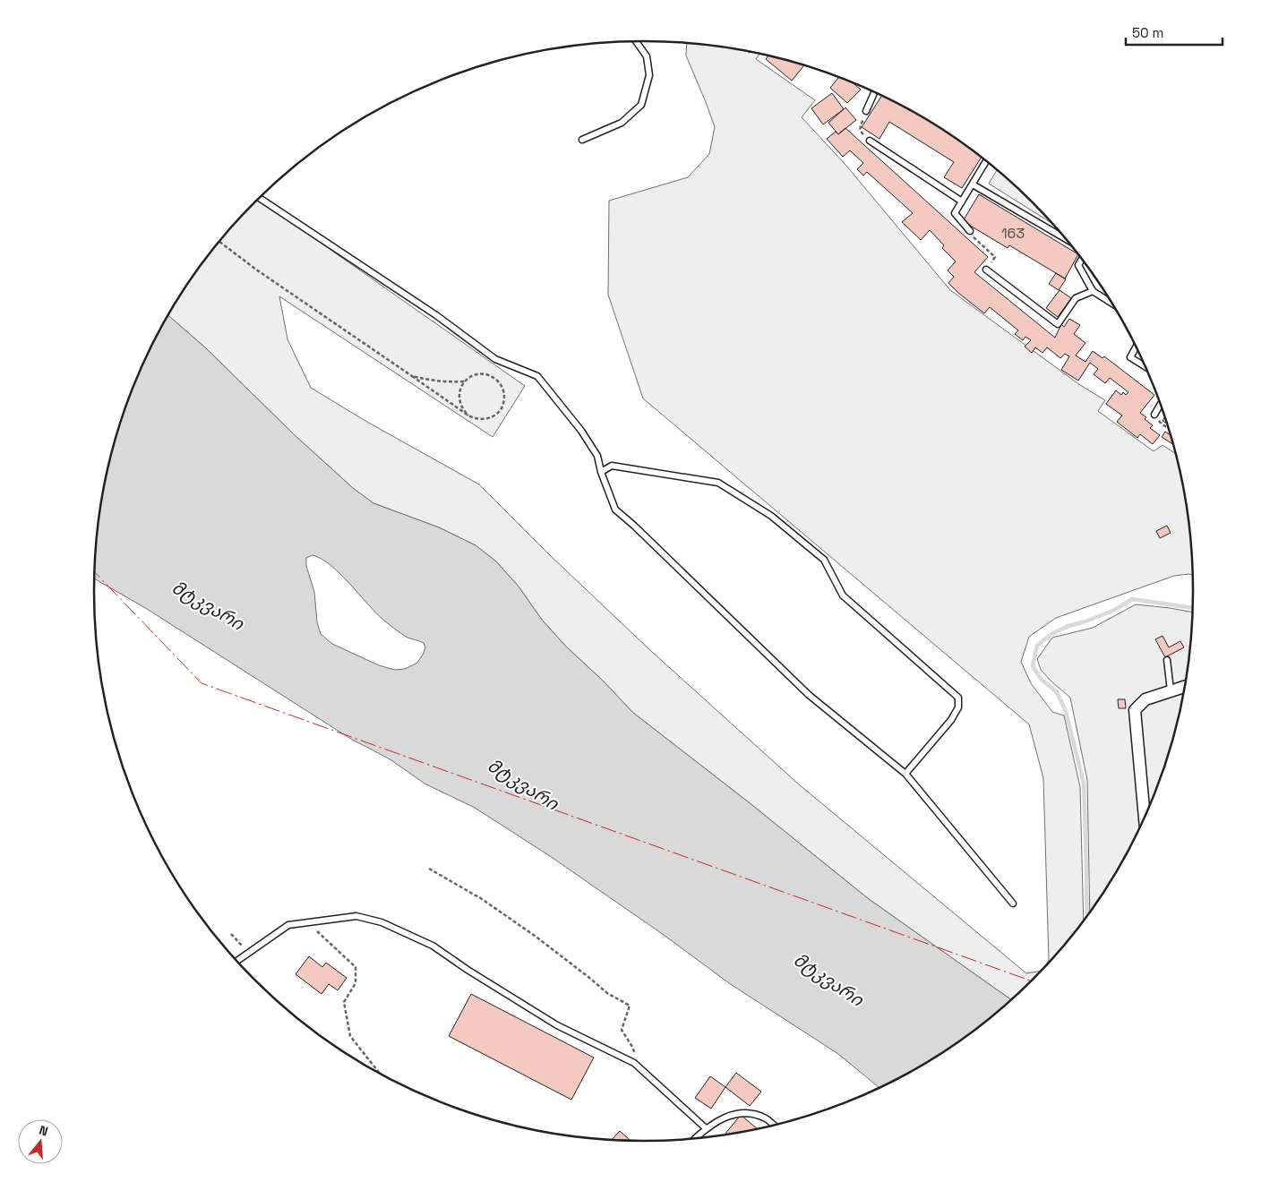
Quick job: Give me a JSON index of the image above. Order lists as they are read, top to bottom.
{
  "water": ["მტკვარი"],
  "house_numbers": ["163"],
  "scale_bar": "50 m",
  "north": "top"
}
